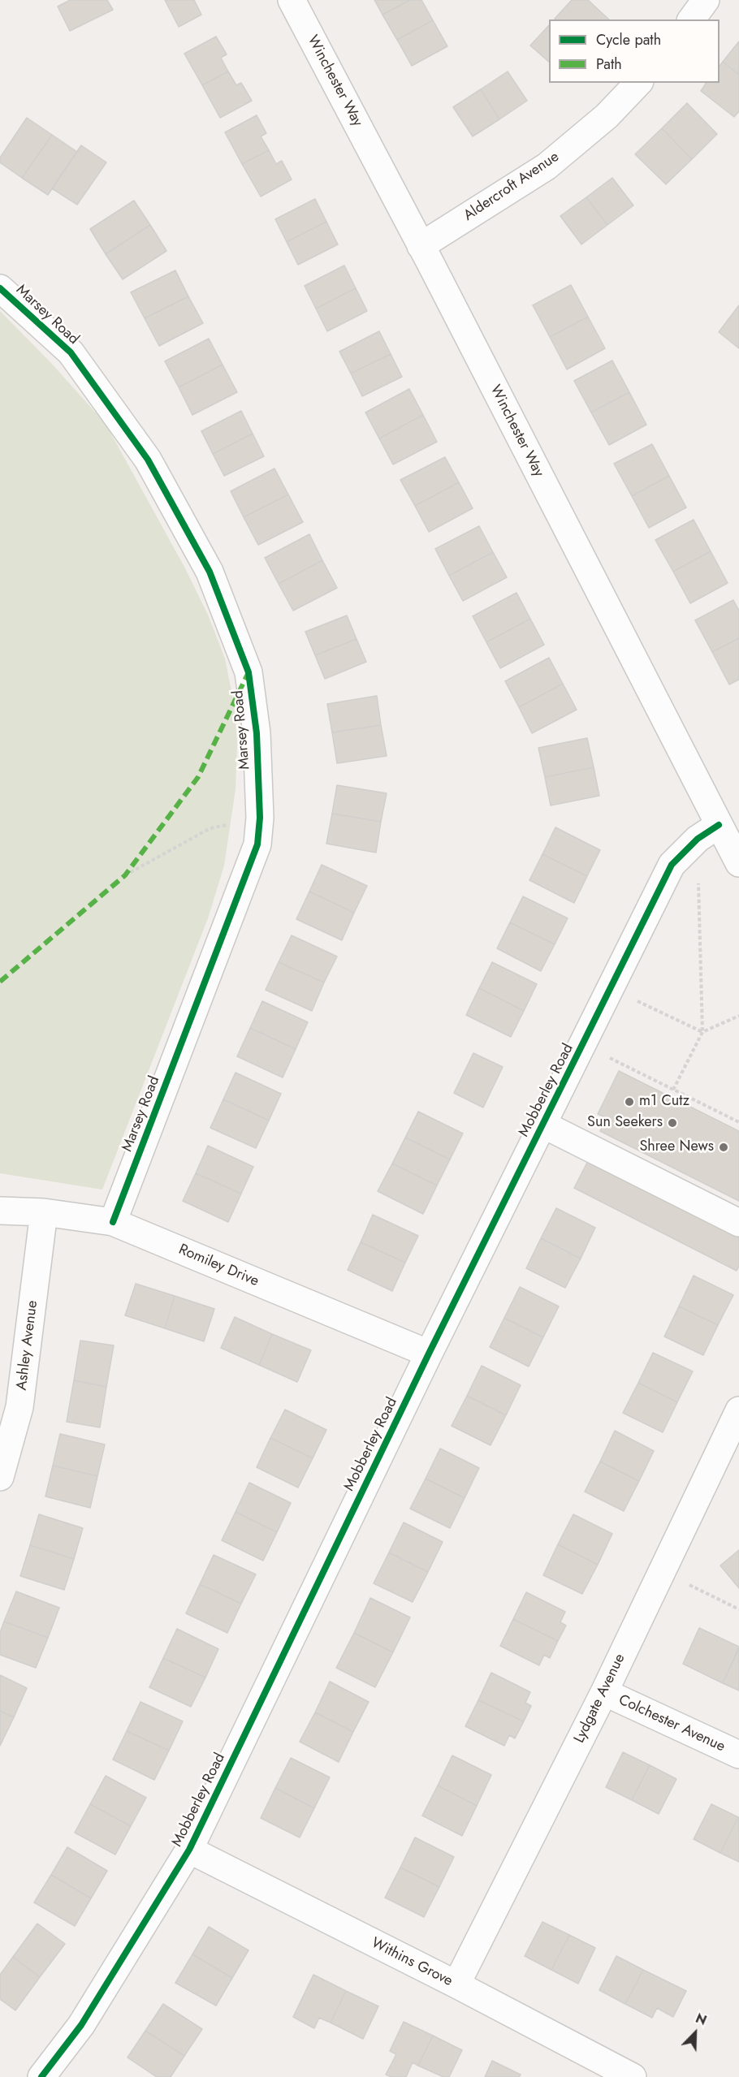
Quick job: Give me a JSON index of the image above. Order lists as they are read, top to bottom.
{
  "streets": {
    "street": [
      "Winchester Way",
      "Aldercroft Avenue",
      "Marsey Road",
      "Mobberley Road",
      "Romiley Drive",
      "Ashley Avenue",
      "Lydgate Avenue",
      "Colchester Avenue",
      "Withins Grove"
    ]
  },
  "crossings": [
    ["Winchester Way", "Aldercroft Avenue"],
    ["Winchester Way", "Mobberley Road"],
    ["Marsey Road", "Romiley Drive"],
    ["Mobberley Road", "Romiley Drive"],
    ["Mobberley Road", "Withins Grove"],
    ["Romiley Drive", "Ashley Avenue"],
    ["Lydgate Avenue", "Colchester Avenue"],
    ["Lydgate Avenue", "Withins Grove"]
  ],
  "places": ["m1 Cutz", "Sun Seekers", "Shree News"],
  "legend": ["Cycle path", "Path"],
  "north": "top right"
}
